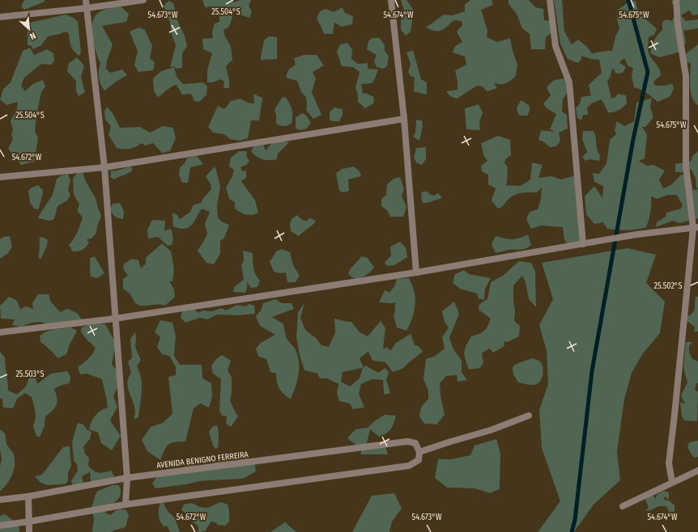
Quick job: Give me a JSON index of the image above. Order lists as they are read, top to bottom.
{
  "streets": {
    "street": ["AVENIDA BENIGNO FERREIRA"]
  },
  "north": "bottom right",
  "coordinates": [
    "25.504°S",
    "54.673°W",
    "54.674°W",
    "54.675°W",
    "54.672°W",
    "25.502°S",
    "25.503°S"
  ]
}
